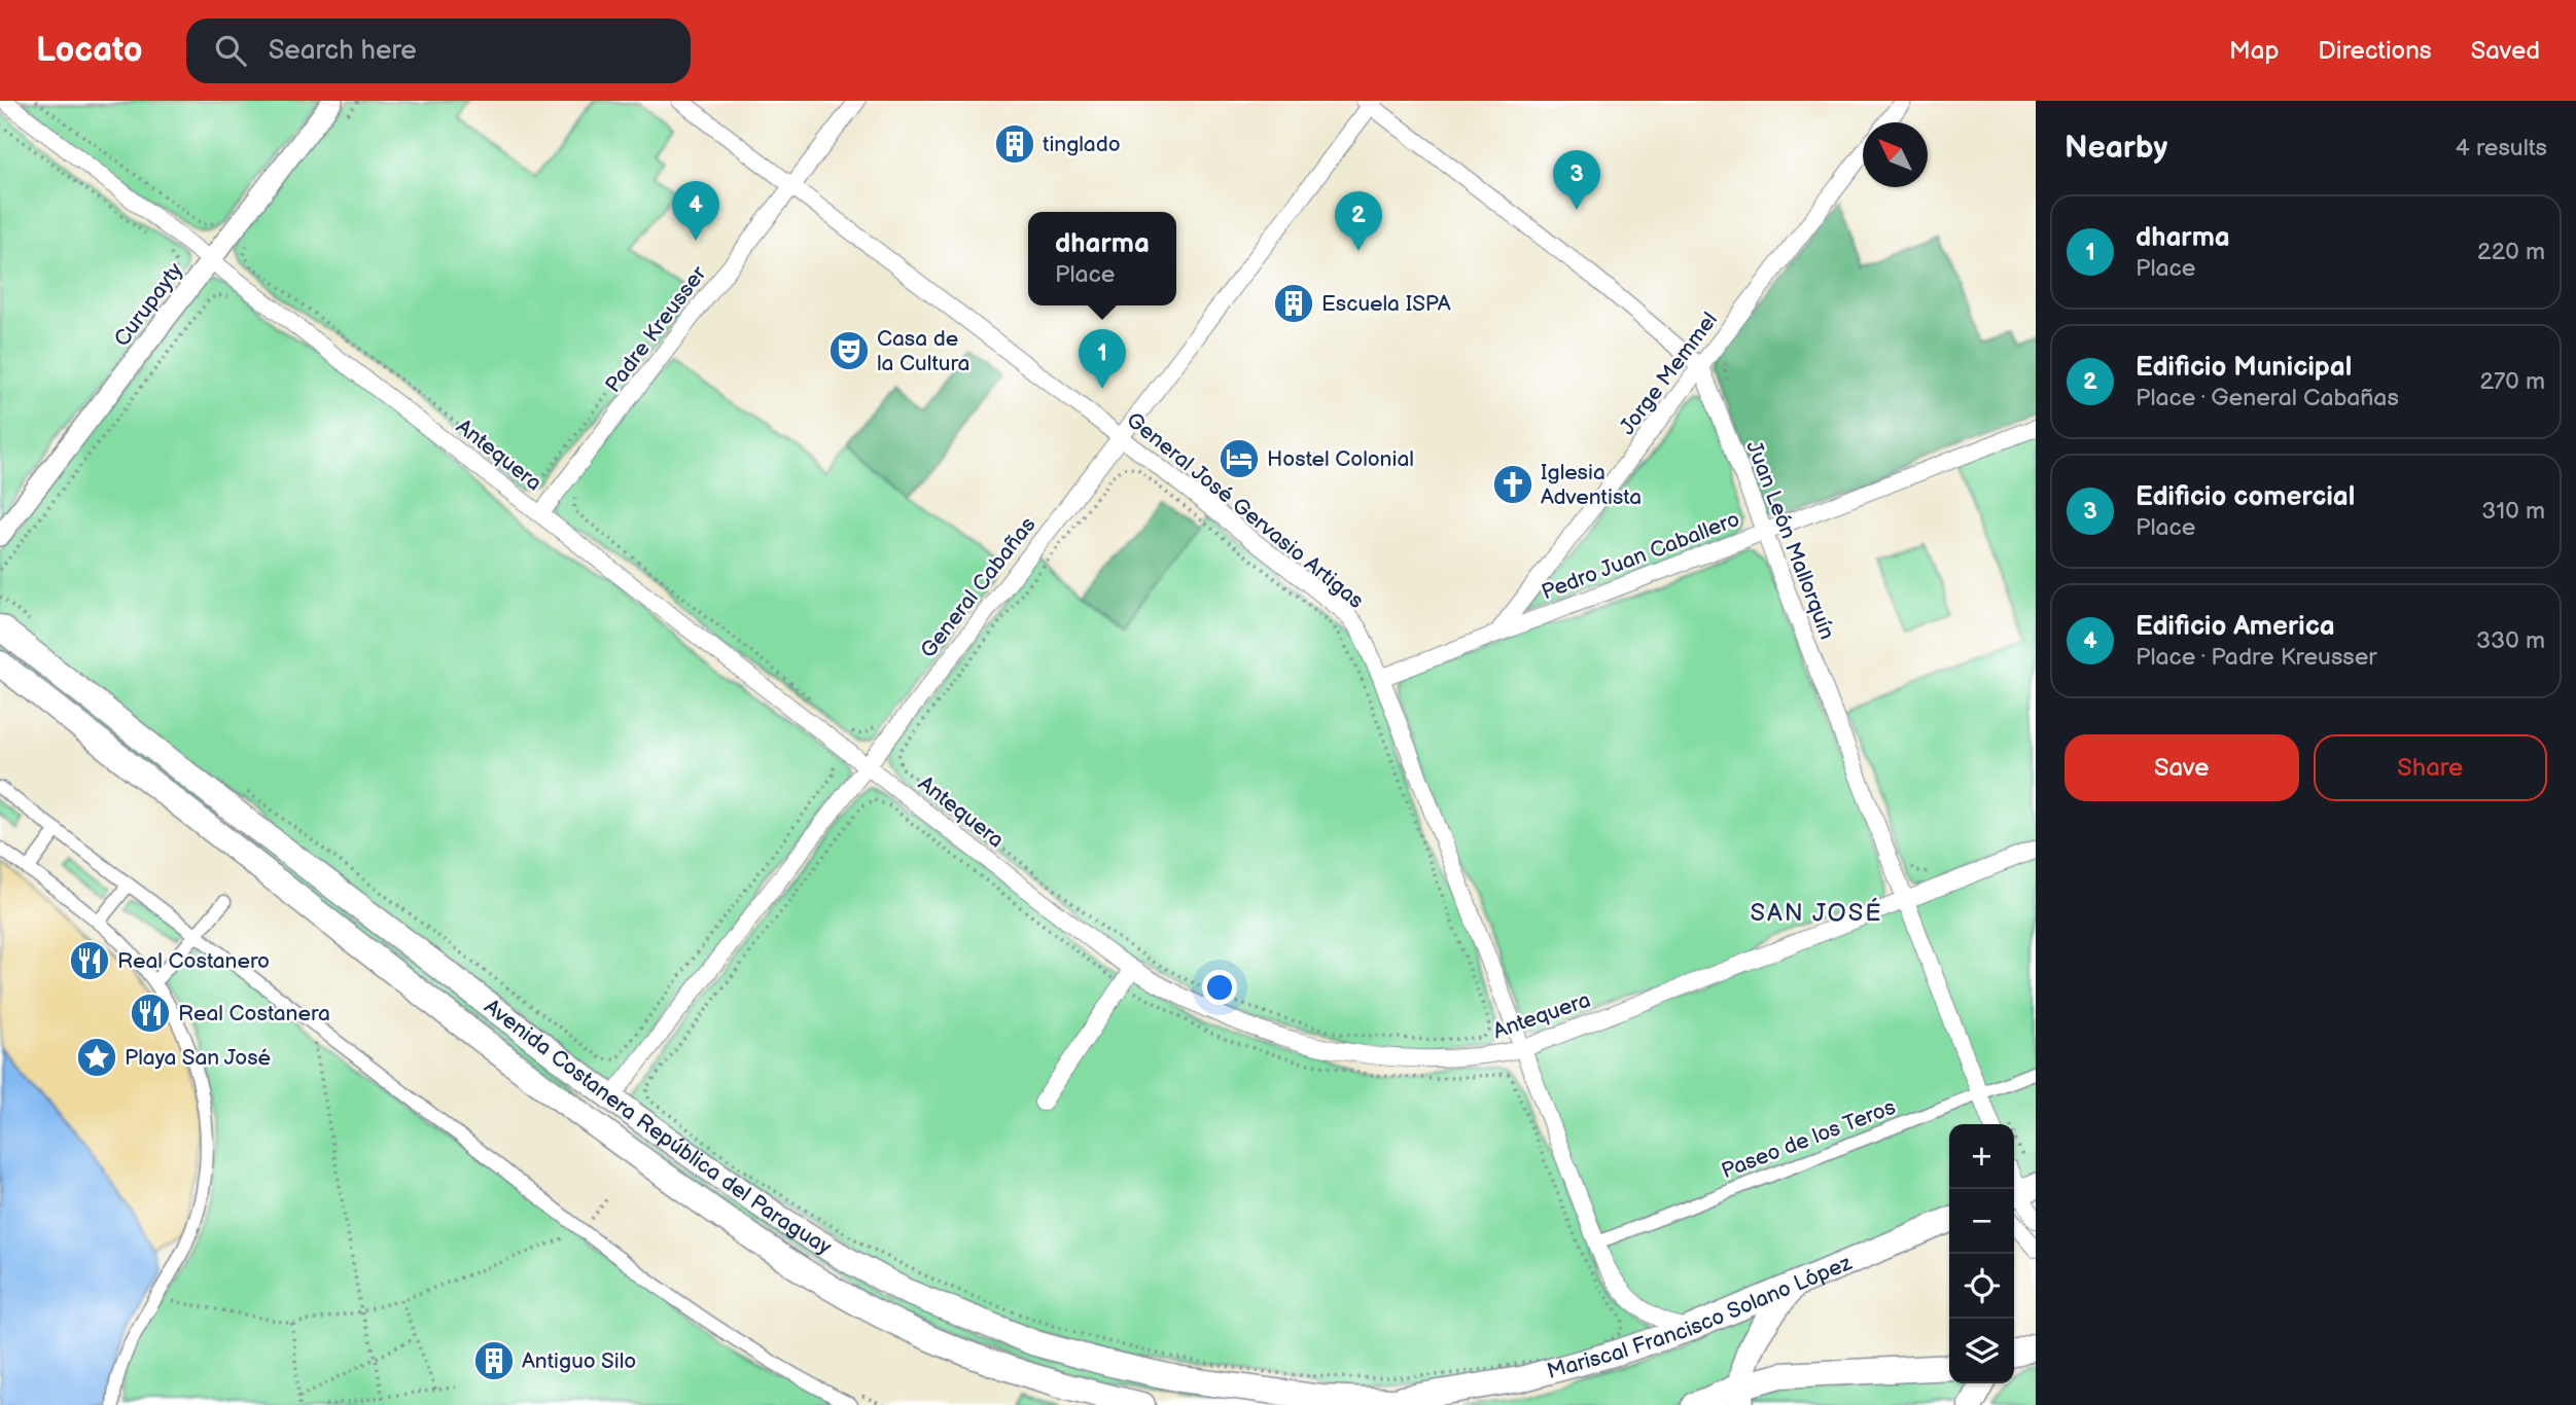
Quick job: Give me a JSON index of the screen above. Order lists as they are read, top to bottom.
{
  "streets": {
    "main road": ["Avenida Costanera República del Paraguay", "Mariscal Francisco Solano López"],
    "street": [
      "Curupayty",
      "Padre Kreusser",
      "Jorge Memmel",
      "Antequera",
      "General José Gervasio Artigas",
      "Juan León Mallorquín",
      "Pedro Juan Caballero",
      "General Cabañas",
      "Paseo de los Teros"
    ]
  },
  "crossings": [
    ["Curupayty", "Antequera"],
    ["Padre Kreusser", "Antequera"],
    ["Padre Kreusser", "General José Gervasio Artigas"],
    ["Jorge Memmel", "Juan León Mallorquín"],
    ["Jorge Memmel", "Pedro Juan Caballero"],
    ["Antequera", "General José Gervasio Artigas"],
    ["Antequera", "Juan León Mallorquín"],
    ["Antequera", "General Cabañas"],
    ["General José Gervasio Artigas", "Pedro Juan Caballero"],
    ["General José Gervasio Artigas", "General Cabañas"],
    ["General José Gervasio Artigas", "Paseo de los Teros"],
    ["General José Gervasio Artigas", "Mariscal Francisco Solano López"],
    ["Juan León Mallorquín", "Pedro Juan Caballero"],
    ["Juan León Mallorquín", "General Cabañas"],
    ["Juan León Mallorquín", "Paseo de los Teros"],
    ["General Cabañas", "Avenida Costanera República del Paraguay"],
    ["Avenida Costanera República del Paraguay", "Mariscal Francisco Solano López"]
  ],
  "districts": ["SAN JOSÉ"],
  "places": {
    "building": ["tinglado", "Escuela ISPA", "Antiguo Silo"],
    "theatre": ["Casa de la Cultura"],
    "hotel": ["Hostel Colonial"],
    "church": ["Iglesia Adventista"],
    "restaurant": ["Real Costanero", "Real Costanera"],
    "place": ["Playa San José"]
  },
  "north": "top left",
  "page": {
    "header": "Locato",
    "search": "Search here",
    "nav": ["Map", "Directions", "Saved"],
    "heading": ["Nearby", "4 results"],
    "pins": [
      "3",
      "4",
      "2",
      "1"
    ],
    "list": [
      {
        "mark": "1",
        "name": "dharma",
        "note": "Place",
        "value": "220 m"
      },
      {
        "mark": "2",
        "name": "Edificio Municipal",
        "note": "Place · General Cabañas",
        "value": "270 m"
      },
      {
        "mark": "3",
        "name": "Edificio comercial",
        "note": "Place",
        "value": "310 m"
      },
      {
        "mark": "4",
        "name": "Edificio America",
        "note": "Place · Padre Kreusser",
        "value": "330 m"
      }
    ],
    "popup": ["dharma", "Place"],
    "buttons": ["Save", "Share"],
    "map_buttons": ["+", "−"]
  }
}
